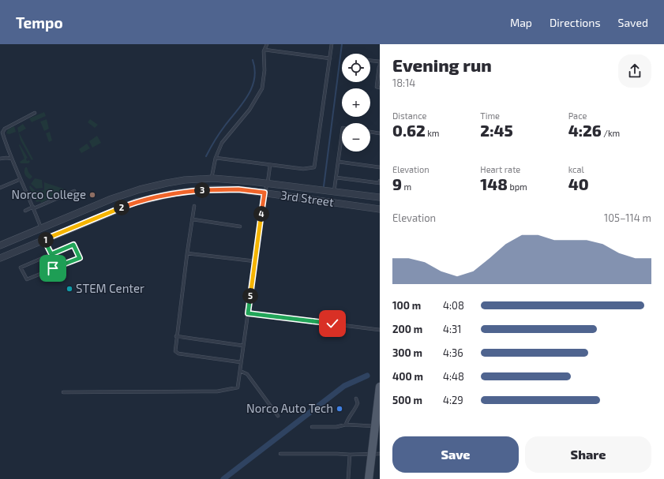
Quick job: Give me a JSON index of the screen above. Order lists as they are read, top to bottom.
{
  "streets": {
    "street": ["3rd Street"]
  },
  "places": ["Norco College", "STEM Center", "Norco Auto Tech"],
  "page": {
    "header": "Tempo",
    "nav": ["Map", "Directions", "Saved"],
    "heading": ["Evening run", "18:14"],
    "map_buttons": ["+", "−"],
    "stats": [
      ["Distance", "0.62 km"],
      ["Time", "2:45"],
      ["Pace", "4:26 /km"],
      ["Elevation", "9 m"],
      ["Heart rate", "148 bpm"],
      ["kcal", "40"]
    ],
    "pins": [
      "3",
      "2",
      "4",
      "1",
      "5"
    ],
    "chart": ["Elevation", "105–114 m"],
    "list": [
      {
        "name": "100 m",
        "note": "4:08"
      },
      {
        "name": "200 m",
        "note": "4:31"
      },
      {
        "name": "300 m",
        "note": "4:36"
      },
      {
        "name": "400 m",
        "note": "4:48"
      },
      {
        "name": "500 m",
        "note": "4:29"
      }
    ],
    "buttons": ["Save", "Share"]
  }
}
